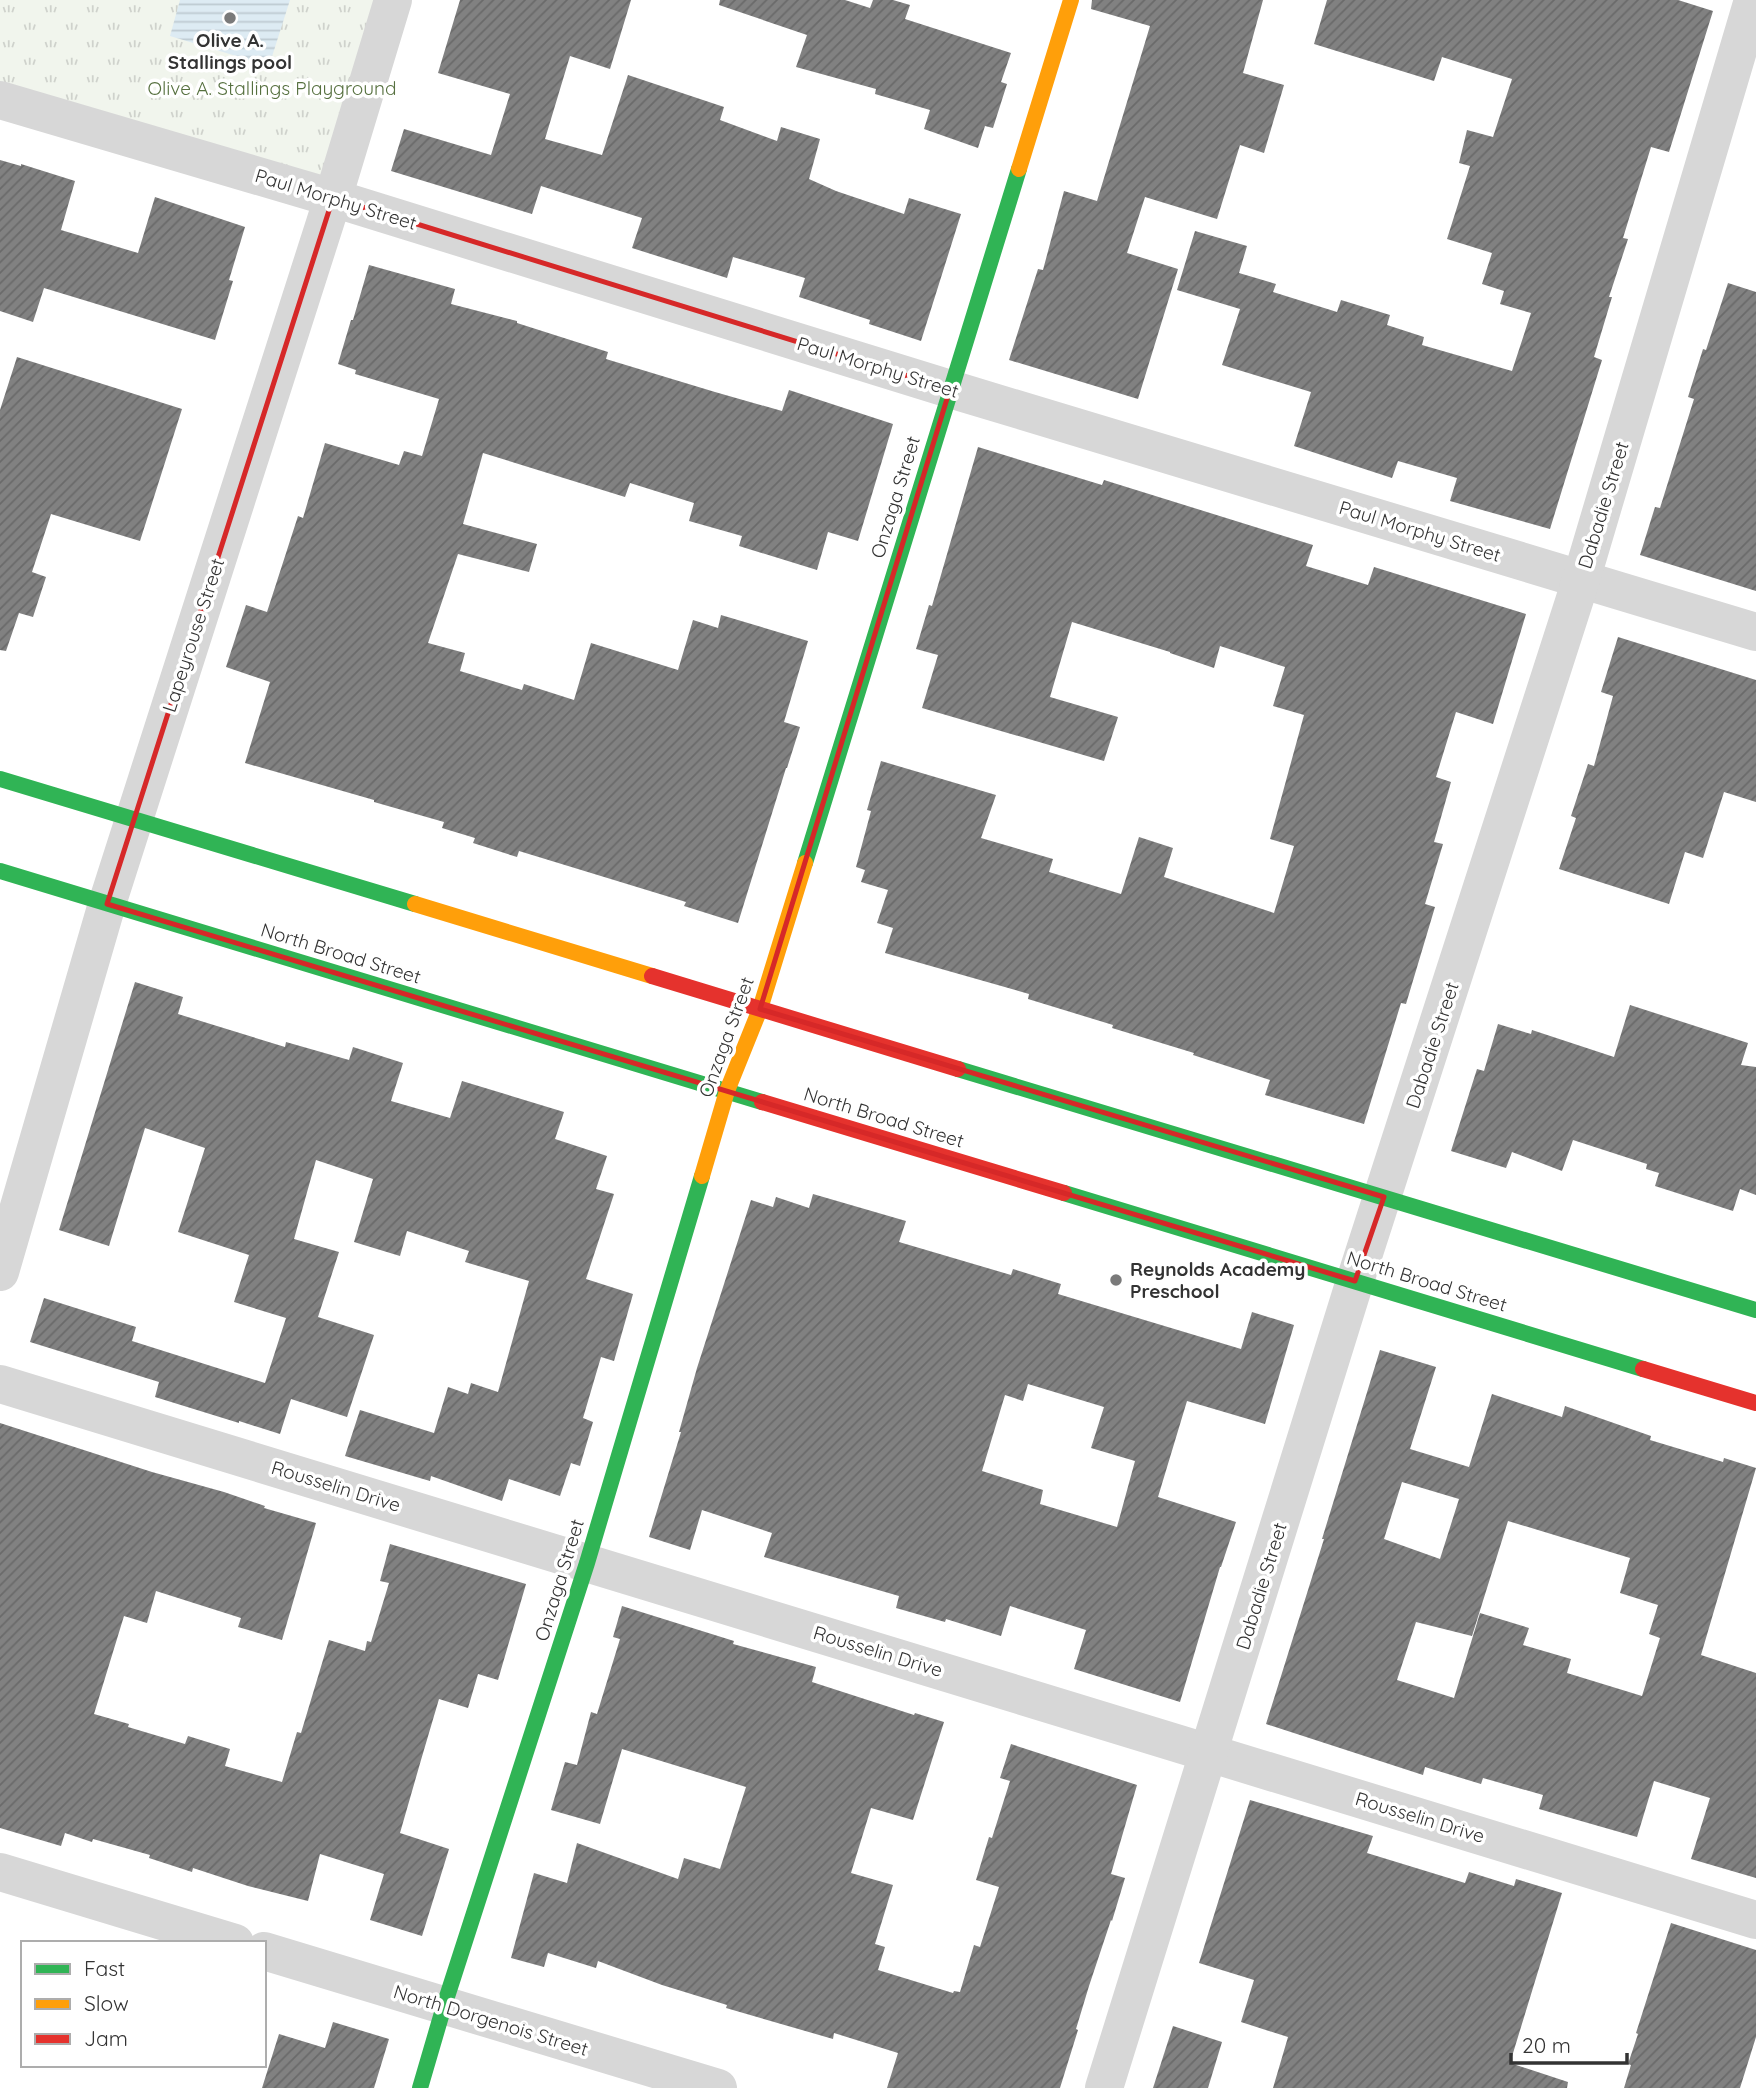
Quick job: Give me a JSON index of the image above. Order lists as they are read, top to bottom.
{
  "streets": {
    "main road": ["Onzaga Street", "North Broad Street"],
    "street": [
      "Paul Morphy Street",
      "Dabadie Street",
      "Lapeyrouse Street",
      "Rousselin Drive",
      "North Dorgenois Street"
    ]
  },
  "crossings": [
    ["Paul Morphy Street", "Onzaga Street"],
    ["Paul Morphy Street", "Dabadie Street"],
    ["Paul Morphy Street", "Lapeyrouse Street"],
    ["Onzaga Street", "North Broad Street"],
    ["Onzaga Street", "Rousselin Drive"],
    ["Onzaga Street", "North Dorgenois Street"],
    ["Dabadie Street", "North Broad Street"],
    ["Dabadie Street", "Rousselin Drive"],
    ["Lapeyrouse Street", "North Broad Street"]
  ],
  "parks": ["Olive A. Stallings Playground"],
  "places": ["Olive A. Stallings pool", "Reynolds Academy Preschool"],
  "legend": ["Fast", "Slow", "Jam"],
  "scale_bar": "20 m"
}
